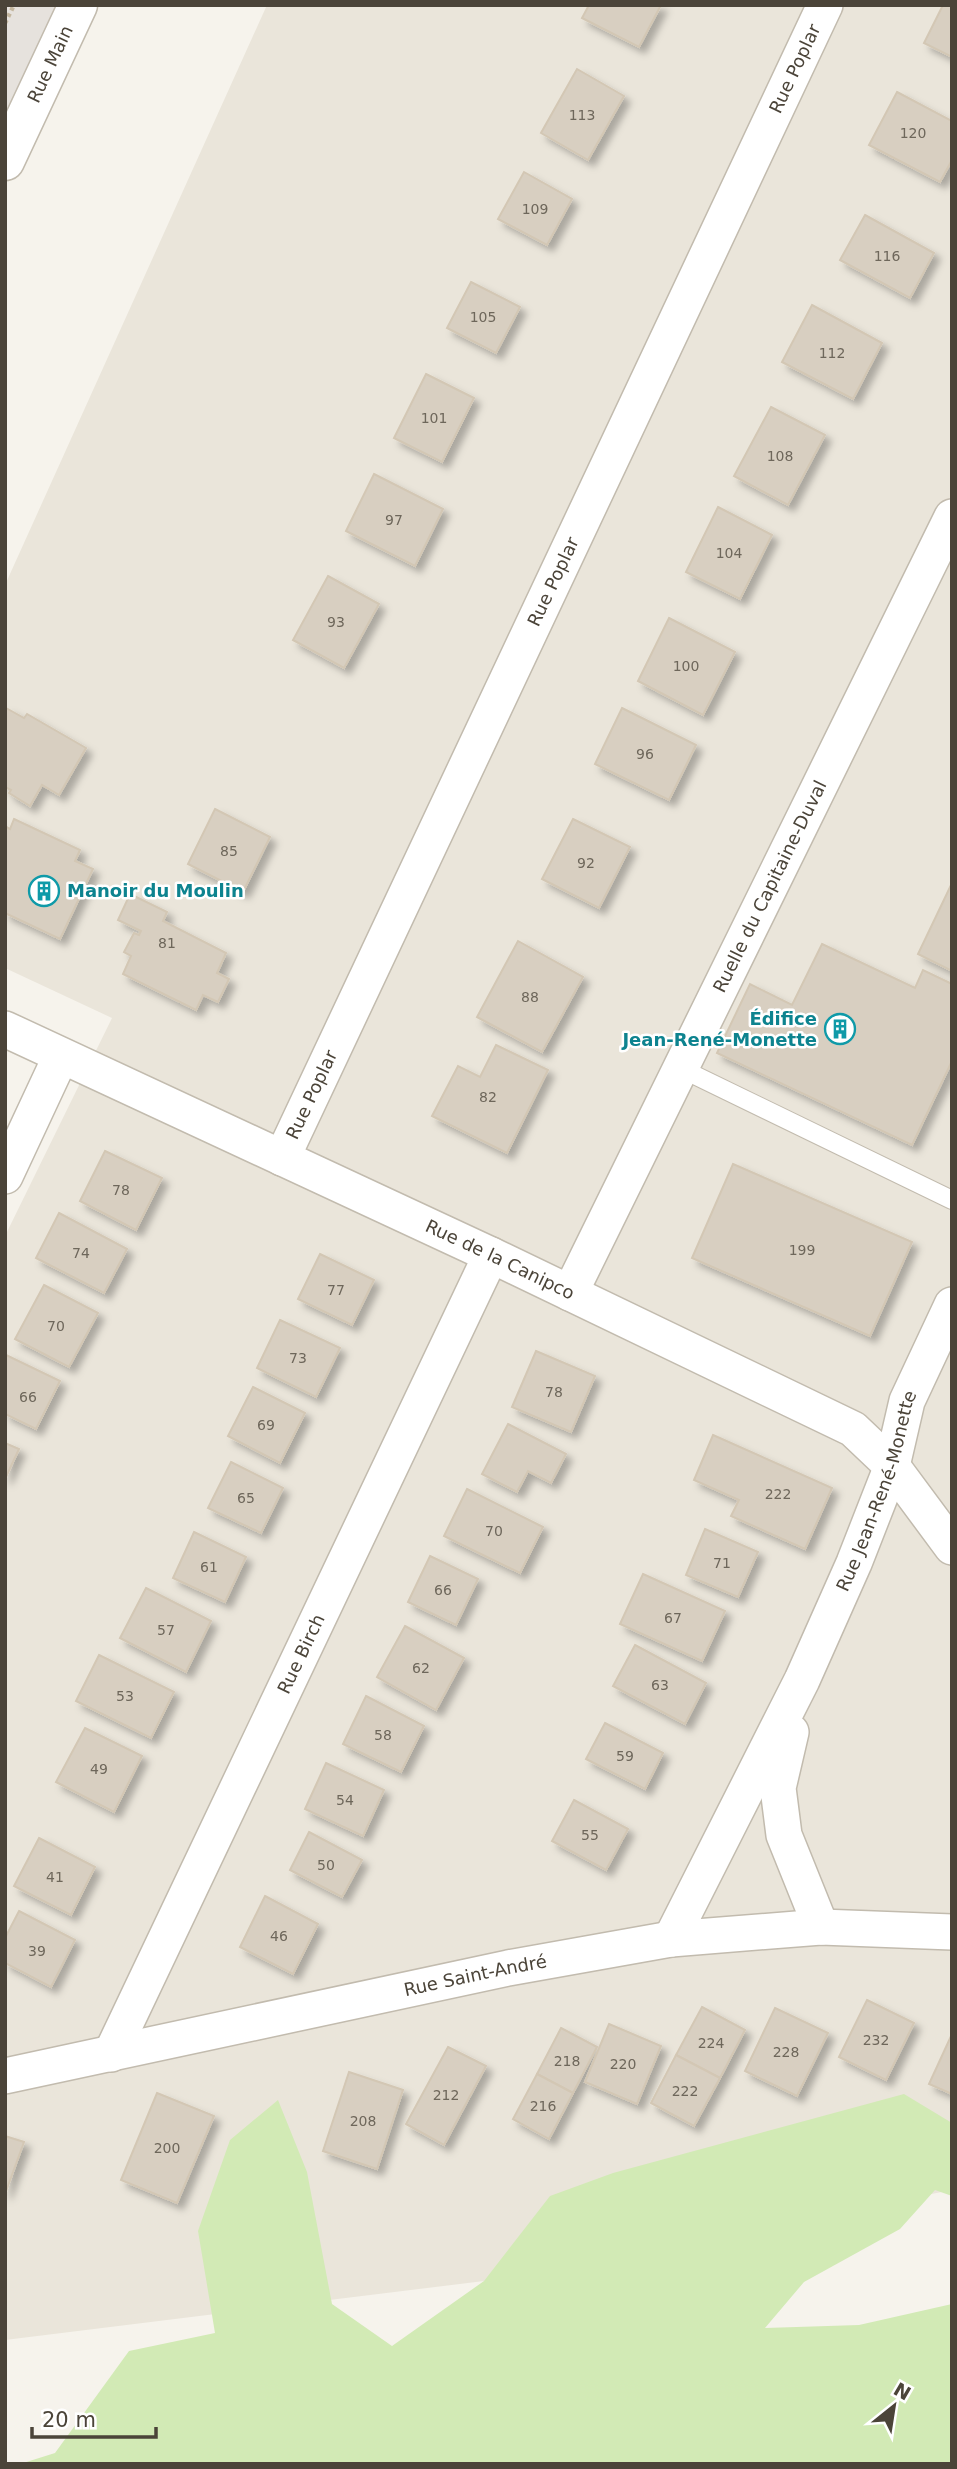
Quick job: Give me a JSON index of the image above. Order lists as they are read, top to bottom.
{
  "streets": {
    "street": [
      "Rue Main",
      "Rue Poplar",
      "Ruelle du Capitaine-Duval",
      "Rue de la Canipco",
      "Rue Jean-René-Monette",
      "Rue Birch",
      "Rue Saint-André"
    ]
  },
  "crossings": [
    ["Rue Poplar", "Rue de la Canipco"],
    ["Ruelle du Capitaine-Duval", "Rue de la Canipco"],
    ["Rue de la Canipco", "Rue Jean-René-Monette"],
    ["Rue de la Canipco", "Rue Birch"],
    ["Rue Jean-René-Monette", "Rue Saint-André"],
    ["Rue Birch", "Rue Saint-André"]
  ],
  "places": {
    "building": ["Manoir du Moulin", "Édifice Jean-René-Monette"]
  },
  "house_numbers": [
    "113",
    "120",
    "109",
    "116",
    "105",
    "112",
    "101",
    "108",
    "97",
    "104",
    "93",
    "100",
    "96",
    "85",
    "92",
    "81",
    "88",
    "82",
    "78",
    "199",
    "74",
    "77",
    "70",
    "73",
    "78",
    "66",
    "69",
    "222",
    "65",
    "70",
    "71",
    "61",
    "66",
    "67",
    "57",
    "62",
    "63",
    "53",
    "58",
    "59",
    "49",
    "54",
    "55",
    "50",
    "41",
    "46",
    "39",
    "232",
    "224",
    "228",
    "218",
    "220",
    "222",
    "212",
    "216",
    "208",
    "200"
  ],
  "scale_bar": "20 m",
  "north": "top right"
}
